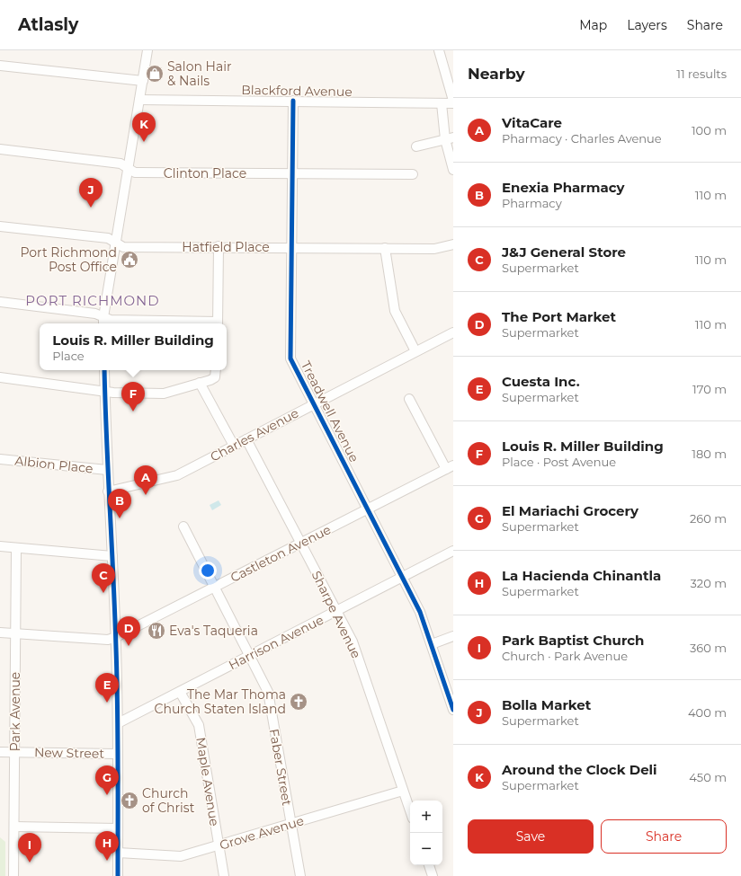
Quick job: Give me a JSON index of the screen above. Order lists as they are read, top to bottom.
{
  "streets": {
    "street": [
      "Blackford Avenue",
      "Clinton Place",
      "Hatfield Place",
      "Treadwell Avenue",
      "Charles Avenue",
      "Albion Place",
      "Castleton Avenue",
      "Sharpe Avenue",
      "Harrison Avenue",
      "Park Avenue",
      "New Street",
      "Faber Street",
      "Maple Avenue",
      "Grove Avenue"
    ]
  },
  "crossings": [
    ["Blackford Avenue", "Treadwell Avenue"],
    ["Clinton Place", "Treadwell Avenue"],
    ["Hatfield Place", "Treadwell Avenue"],
    ["Treadwell Avenue", "Charles Avenue"],
    ["Treadwell Avenue", "Castleton Avenue"],
    ["Treadwell Avenue", "Harrison Avenue"],
    ["Charles Avenue", "Sharpe Avenue"],
    ["Castleton Avenue", "Sharpe Avenue"],
    ["Castleton Avenue", "Park Avenue"],
    ["Castleton Avenue", "Faber Street"],
    ["Sharpe Avenue", "Harrison Avenue"],
    ["Sharpe Avenue", "Grove Avenue"],
    ["Harrison Avenue", "Faber Street"],
    ["Harrison Avenue", "Maple Avenue"],
    ["Park Avenue", "New Street"],
    ["Faber Street", "Grove Avenue"],
    ["Maple Avenue", "Grove Avenue"]
  ],
  "districts": ["PORT RICHMOND"],
  "places": {
    "shop": ["Salon Hair & Nails"],
    "public building": ["Port Richmond Post Office"],
    "restaurant": ["Eva's Taqueria"],
    "church": ["The Mar Thoma Church Staten Island", "Church of Christ"]
  },
  "page": {
    "header": "Atlasly",
    "nav": ["Map", "Layers", "Share"],
    "heading": ["Nearby", "11 results"],
    "list": [
      {
        "mark": "A",
        "name": "VitaCare",
        "note": "Pharmacy · Charles Avenue",
        "value": "100 m"
      },
      {
        "mark": "B",
        "name": "Enexia Pharmacy",
        "note": "Pharmacy",
        "value": "110 m"
      },
      {
        "mark": "C",
        "name": "J&J General Store",
        "note": "Supermarket",
        "value": "110 m"
      },
      {
        "mark": "D",
        "name": "The Port Market",
        "note": "Supermarket",
        "value": "110 m"
      },
      {
        "mark": "E",
        "name": "Cuesta Inc.",
        "note": "Supermarket",
        "value": "170 m"
      },
      {
        "mark": "F",
        "name": "Louis R. Miller Building",
        "note": "Place · Post Avenue",
        "value": "180 m"
      },
      {
        "mark": "G",
        "name": "El Mariachi Grocery",
        "note": "Supermarket",
        "value": "260 m"
      },
      {
        "mark": "H",
        "name": "La Hacienda Chinantla",
        "note": "Supermarket",
        "value": "320 m"
      },
      {
        "mark": "I",
        "name": "Park Baptist Church",
        "note": "Church · Park Avenue",
        "value": "360 m"
      },
      {
        "mark": "J",
        "name": "Bolla Market",
        "note": "Supermarket",
        "value": "400 m"
      },
      {
        "mark": "K",
        "name": "Around the Clock Deli",
        "note": "Supermarket",
        "value": "450 m"
      }
    ],
    "pins": [
      "K",
      "J",
      "F",
      "A",
      "B",
      "C",
      "D",
      "E",
      "G",
      "H",
      "I"
    ],
    "popup": ["Louis R. Miller Building", "Place"],
    "map_buttons": ["+", "−"],
    "buttons": ["Save", "Share"]
  }
}
